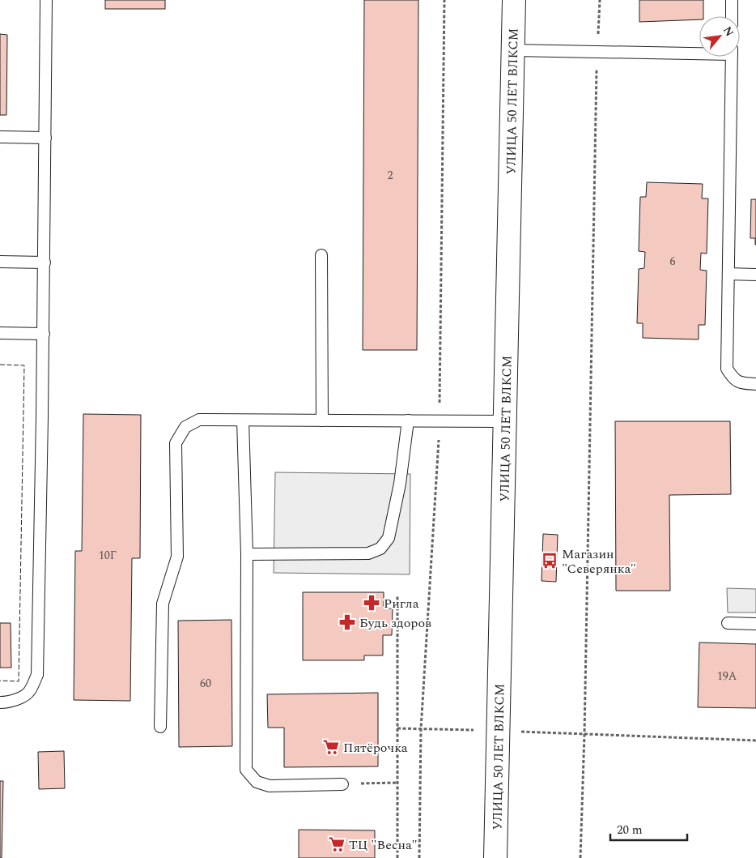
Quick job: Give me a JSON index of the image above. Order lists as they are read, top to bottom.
{
  "streets": {
    "main road": ["УЛИЦА 50 ЛЕТ ВЛКСМ"]
  },
  "places": {
    "bus stop": ["Магазин \"Северянка\""],
    "pharmacy": ["Ригла", "Будь здоров"],
    "supermarket": ["Пятёрочка", "ТЦ \"Весна\""]
  },
  "house_numbers": [
    "2",
    "6",
    "10Г",
    "19А",
    "60"
  ],
  "scale_bar": "20 m",
  "north": "top right"
}
